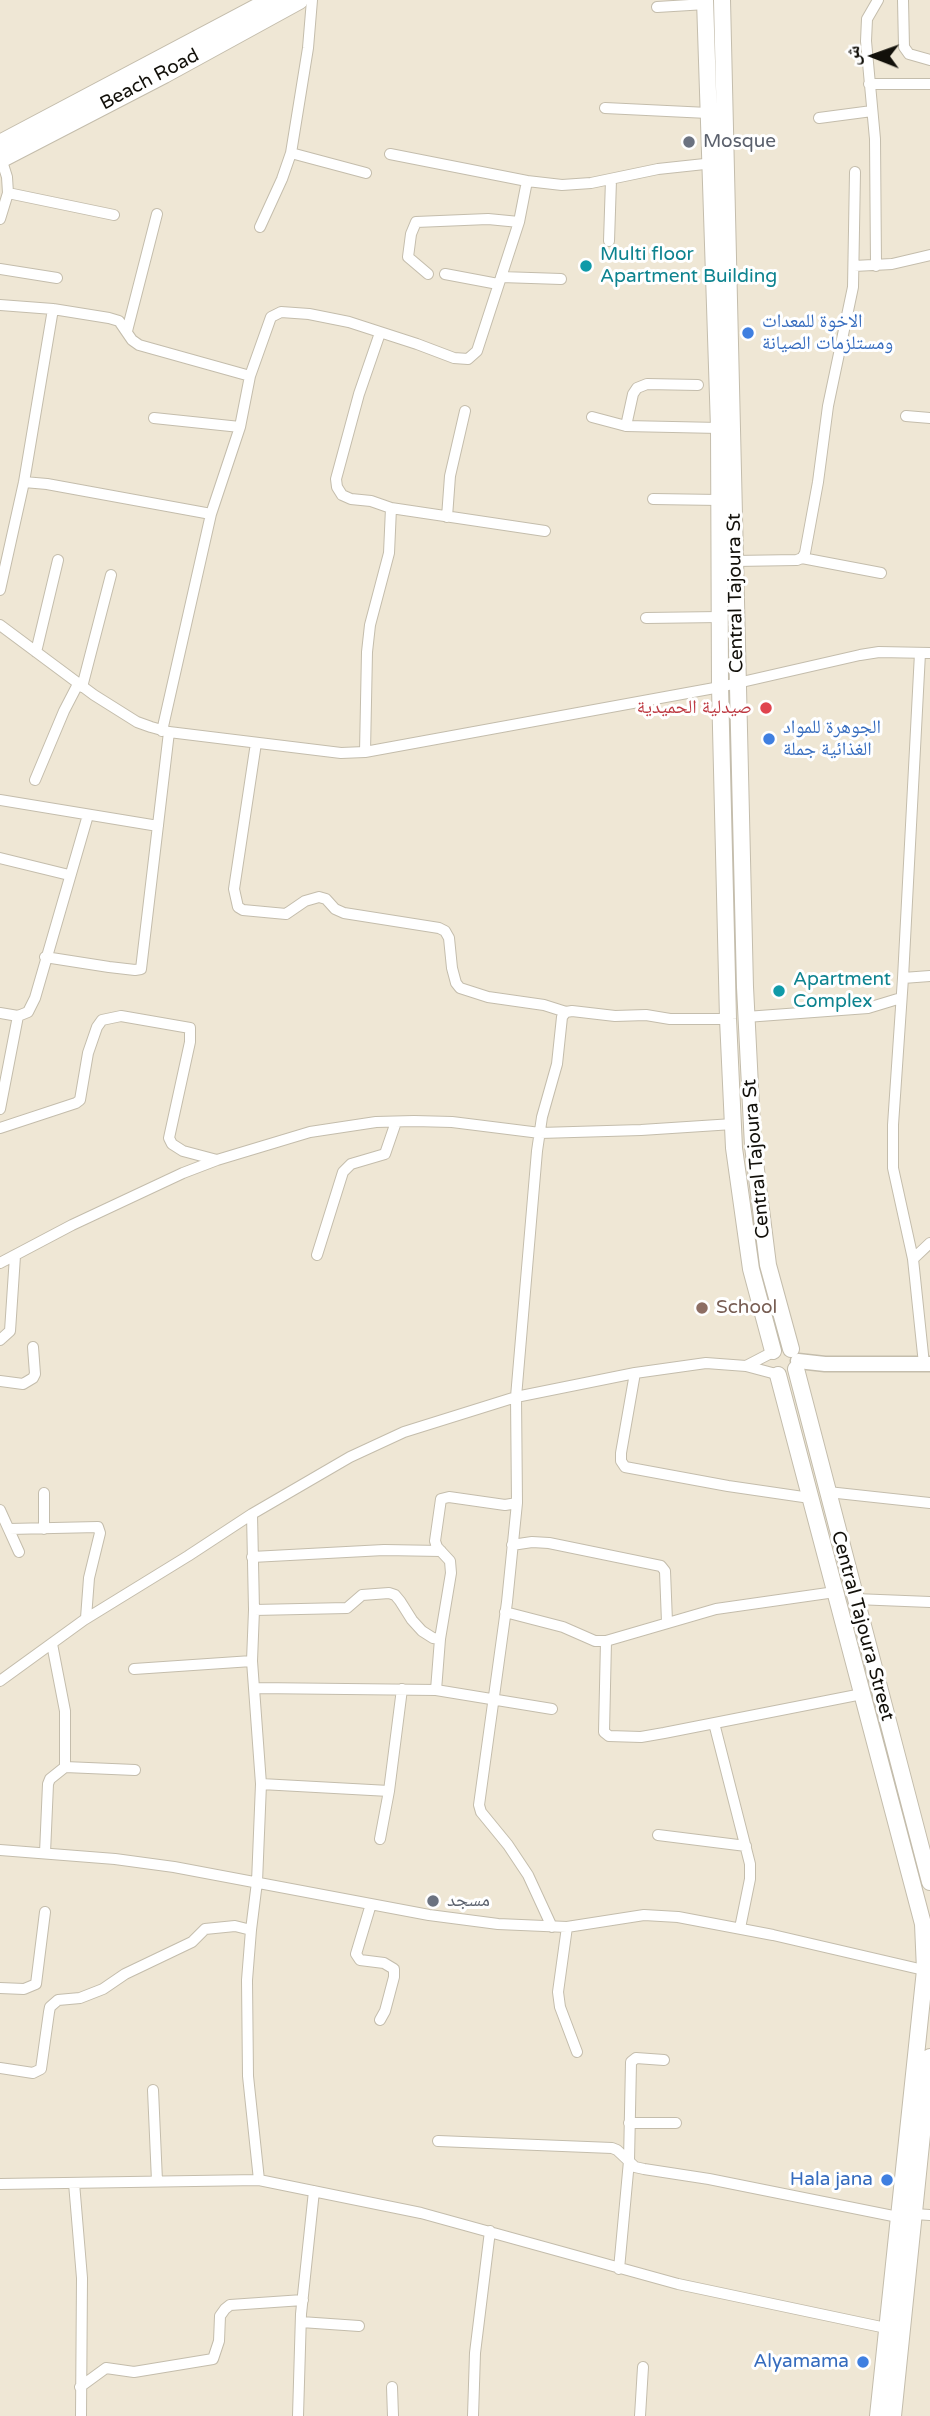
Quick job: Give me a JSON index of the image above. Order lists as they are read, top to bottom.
{
  "streets": {
    "highway": ["Beach Road"],
    "main road": ["Central Tajoura St", "Central Tajoura Street"]
  },
  "crossings": [
    ["Central Tajoura St", "Central Tajoura Street"]
  ],
  "places": [
    "Mosque",
    "Multi floor Apartment Building",
    "الاخوة للمعدات ومستلزمات الصيانة",
    "صيدلية الحميدية",
    "الجوهرة للمواد الغذائية جملة",
    "Apartment Complex",
    "School",
    "مسجد",
    "Hala jana",
    "Alyamama"
  ],
  "north": "left"
}
